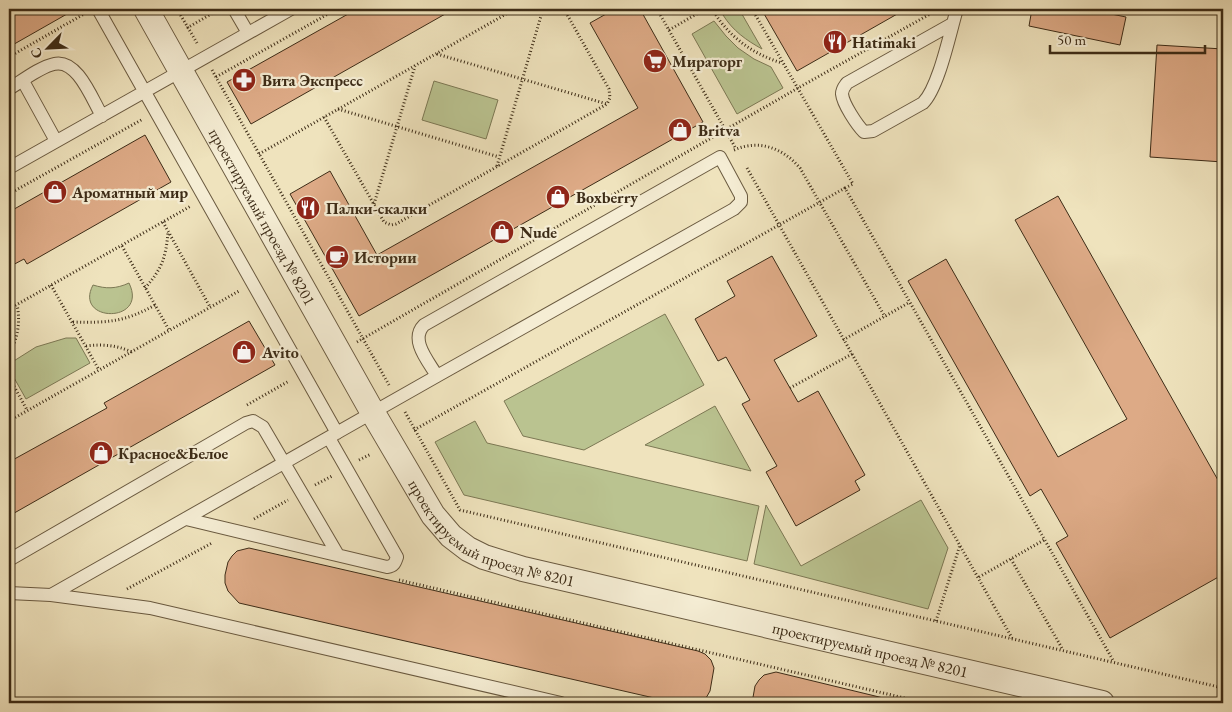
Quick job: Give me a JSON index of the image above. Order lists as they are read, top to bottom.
{
  "streets": {
    "street": ["проектируемый проезд № 8201"]
  },
  "places": {
    "restaurant": ["Hatimaki", "Палки-скалки"],
    "supermarket": ["Мираторг"],
    "pharmacy": ["Вита Экспресс"],
    "shop": [
      "Britva",
      "Ароматный мир",
      "Boxberry",
      "Nude",
      "Avito",
      "Красное&Белое"
    ],
    "cafe": ["Истории"]
  },
  "scale_bar": "50 m",
  "north": "bottom left"
}
